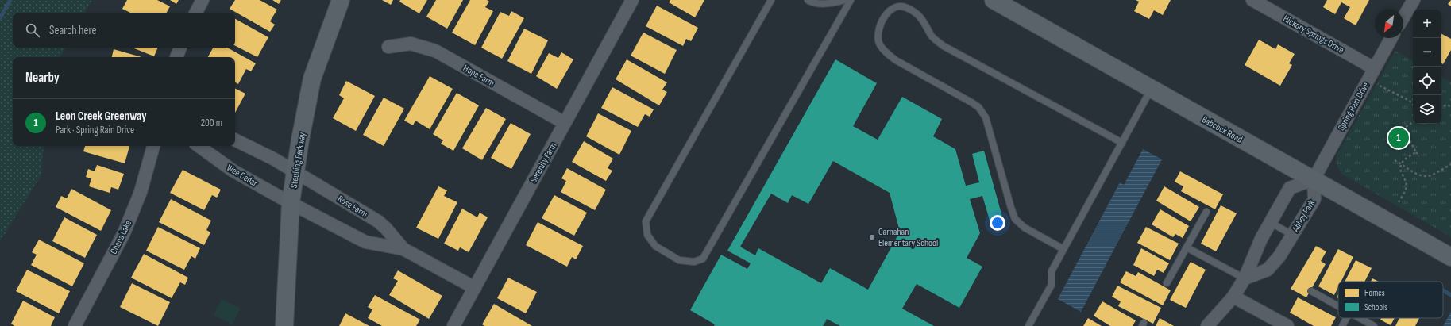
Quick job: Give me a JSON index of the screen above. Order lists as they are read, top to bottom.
{
  "streets": {
    "main road": ["Babcock Road", "Steubing Parkway"],
    "street": [
      "Hickory Springs Drive",
      "Hope Farm",
      "Spring Rain Drive",
      "Serenity Farm",
      "Wee Cedar",
      "Rose Farm",
      "Abbey Park",
      "Chena Lake"
    ]
  },
  "crossings": [
    ["Hickory Springs Drive", "Spring Rain Drive"],
    ["Hope Farm", "Serenity Farm"],
    ["Spring Rain Drive", "Babcock Road"],
    ["Spring Rain Drive", "Abbey Park"],
    ["Babcock Road", "Abbey Park"],
    ["Steubing Parkway", "Wee Cedar"],
    ["Steubing Parkway", "Rose Farm"],
    ["Serenity Farm", "Rose Farm"],
    ["Wee Cedar", "Rose Farm"]
  ],
  "places": ["Carnahan Elementary School"],
  "legend": ["Homes", "Schools"],
  "north": "bottom left",
  "page": {
    "map_buttons": ["+", "−"],
    "search": "Search here",
    "heading": "Nearby",
    "list": [
      {
        "mark": "1",
        "name": "Leon Creek Greenway",
        "note": "Park · Spring Rain Drive",
        "value": "200 m"
      }
    ],
    "pins": "1"
  }
}
